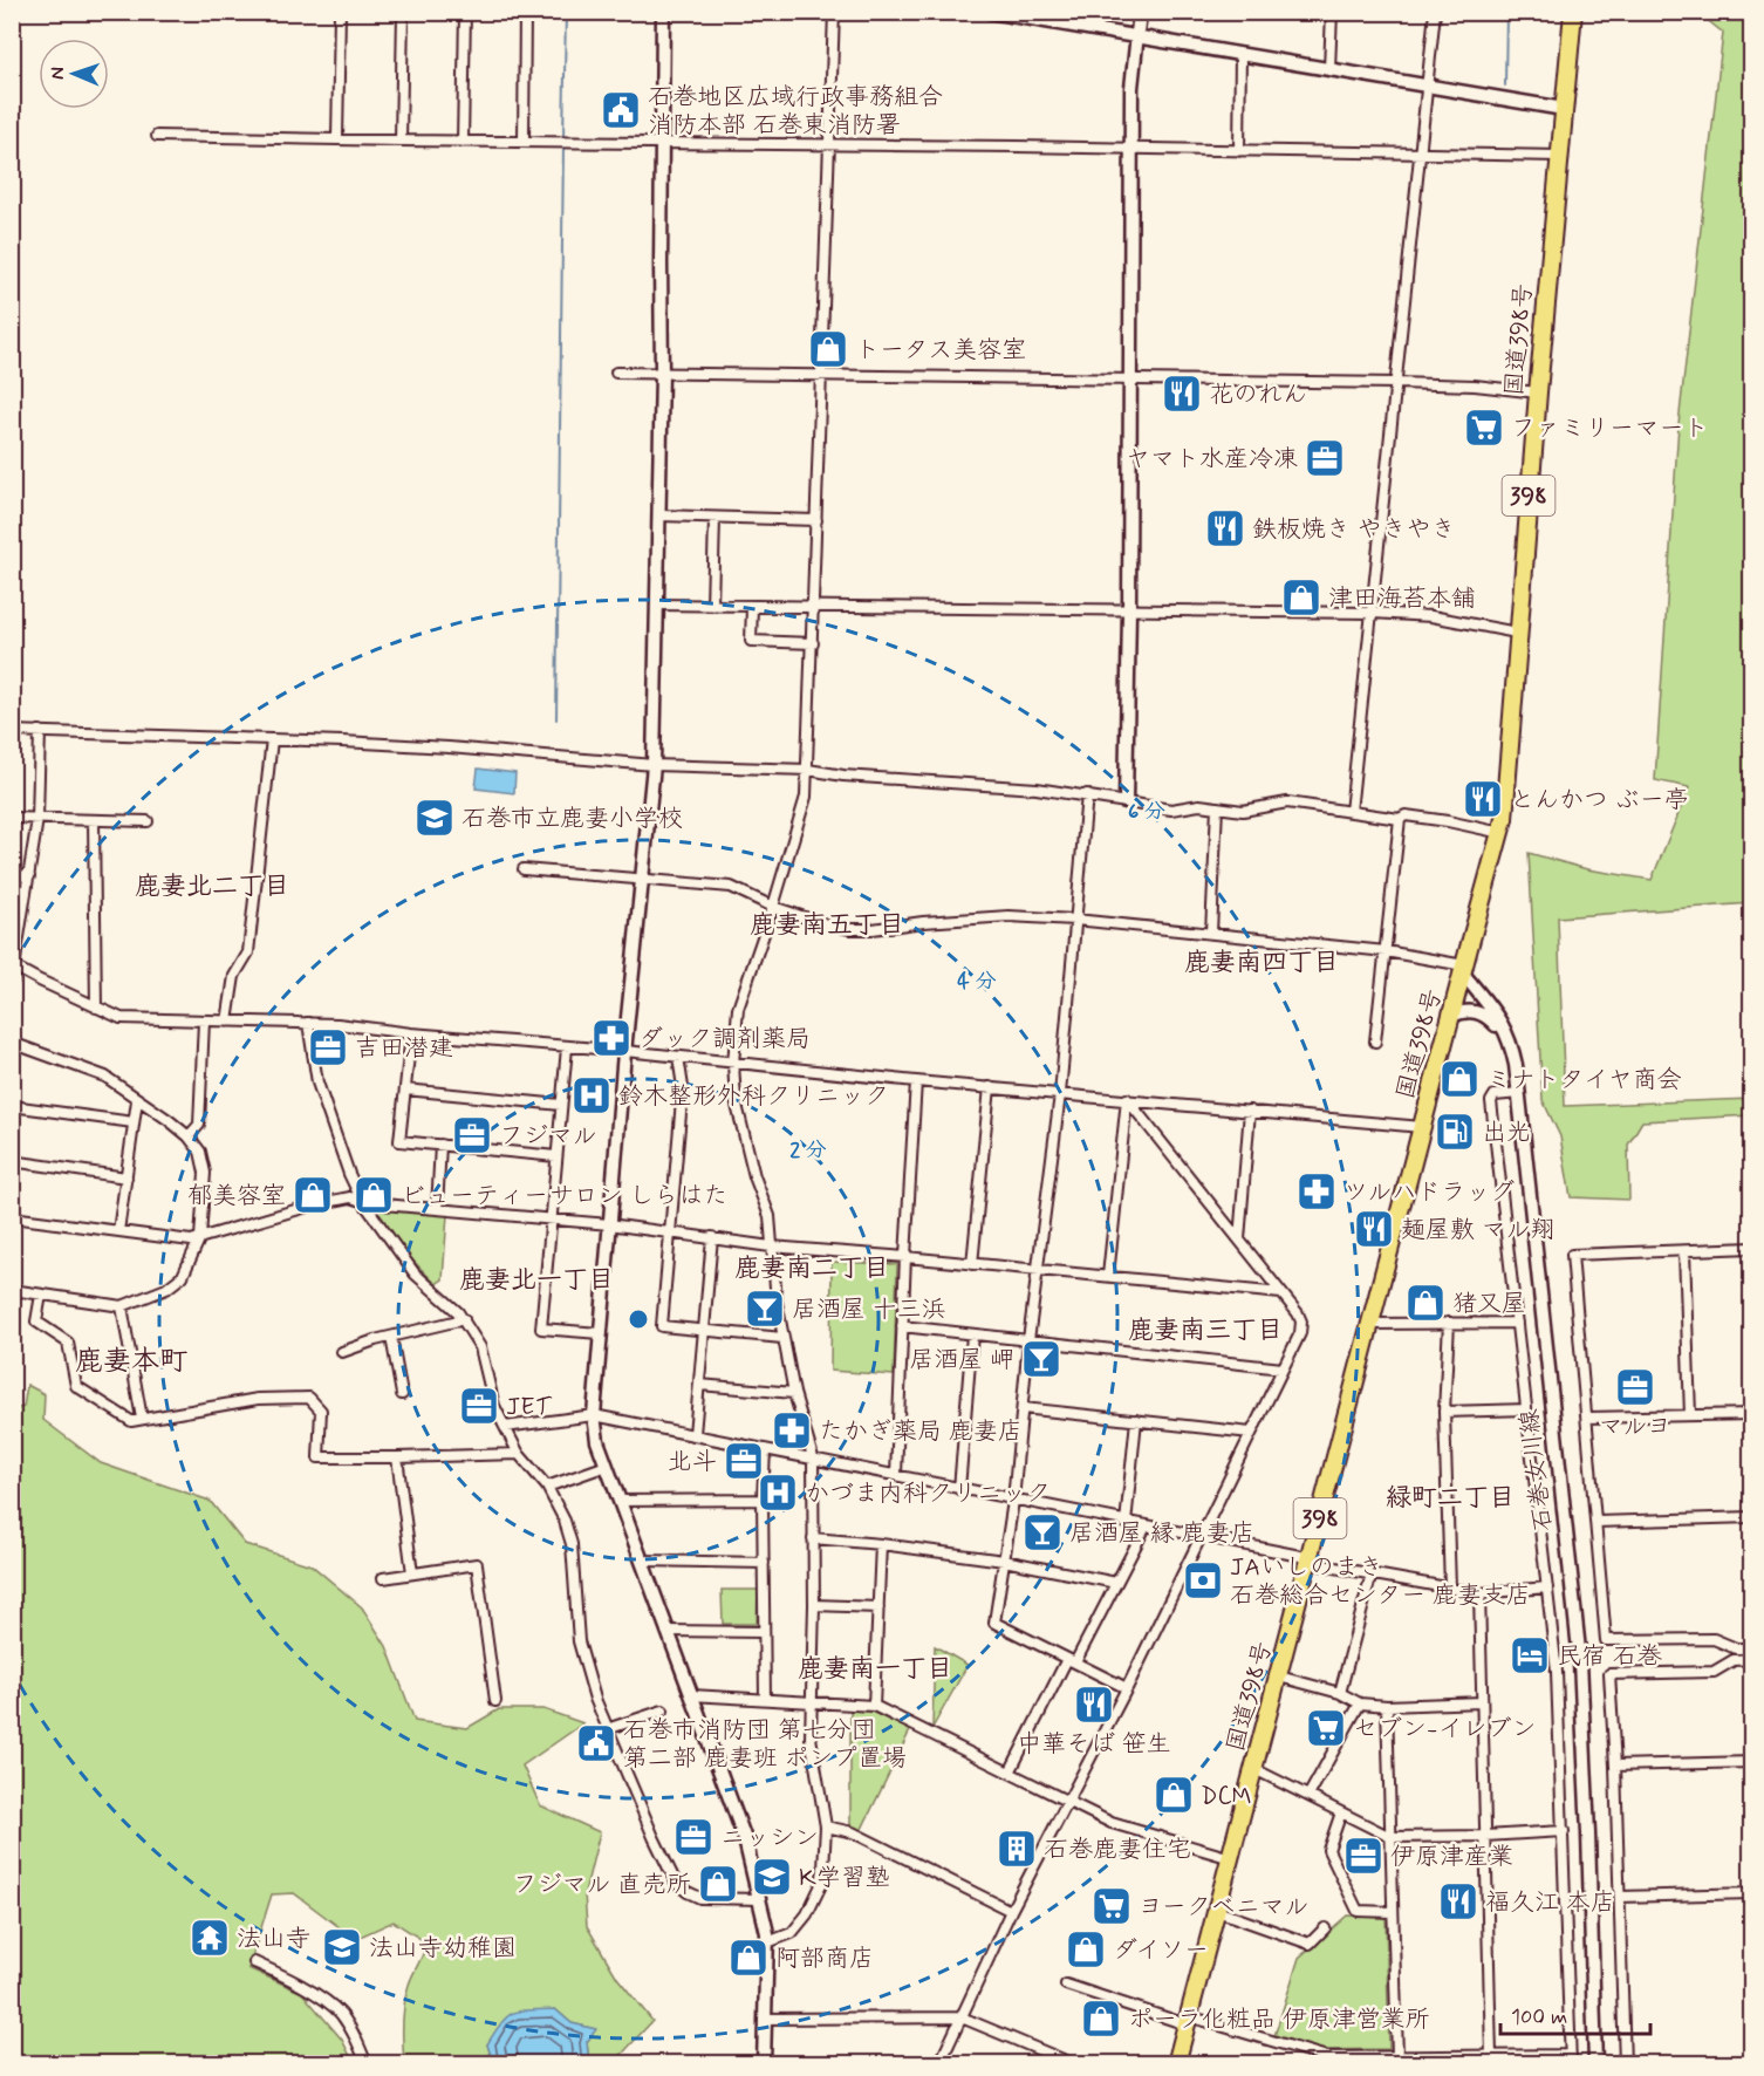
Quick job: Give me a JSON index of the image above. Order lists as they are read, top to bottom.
{
  "streets": {
    "highway": ["国道398号", "398"],
    "street": ["石巻女川線"]
  },
  "crossings": [
    ["国道398号", "石巻女川線"]
  ],
  "districts": [
    "鹿妻北二丁目",
    "鹿妻南五丁目",
    "鹿妻南四丁目",
    "鹿妻南二丁目",
    "鹿妻北一丁目",
    "鹿妻南三丁目",
    "鹿妻本町",
    "緑町二丁目",
    "鹿妻南一丁目"
  ],
  "places": {
    "public building": ["石巻地区広域行政事務組合 消防本部 石巻東消防署", "石巻市消防団 第七分団 第二部 鹿妻班 ポンプ置場"],
    "shop": [
      "トータス美容室",
      "津田海苔本舗",
      "ミナトタイヤ商会",
      "郁美容室",
      "ビューティーサロン しらはた",
      "猪又屋",
      "DCM",
      "フジマル 直売所",
      "ダイソー",
      "阿部商店",
      "ポーラ化粧品 伊原津営業所"
    ],
    "restaurant": [
      "花のれん",
      "鉄板焼き やきやき",
      "とんかつ ぶー亭",
      "麺屋敷 マル翔",
      "中華そば 笹生",
      "福久江 本店"
    ],
    "supermarket": ["ファミリーマート", "セブン-イレブン", "ヨークベニマル"],
    "office": [
      "ヤマト水産冷凍",
      "吉田潜建",
      "フジマル",
      "マルヨ",
      "JET",
      "北斗",
      "ニッシン",
      "伊原津産業"
    ],
    "school or university": ["石巻市立鹿妻小学校", "K学習塾", "法山寺幼稚園"],
    "pharmacy": ["ダック調剤薬局", "ツルハドラッグ", "たかぎ薬局 鹿妻店"],
    "hospital": ["鈴木整形外科クリニック", "かづま内科クリニック"],
    "fuel station": ["出光"],
    "bar": ["居酒屋 十三浜", "居酒屋 岬", "居酒屋 縁 鹿妻店"],
    "bank": ["JAいしのまき 石巻総合センター 鹿妻支店"],
    "hotel": ["民宿 石巻"],
    "building": ["石巻鹿妻住宅"],
    "temple": ["法山寺"]
  },
  "scale_bar": "100 m",
  "north": "left",
  "rings": ["6 分", "4 分", "2 分"]
}
